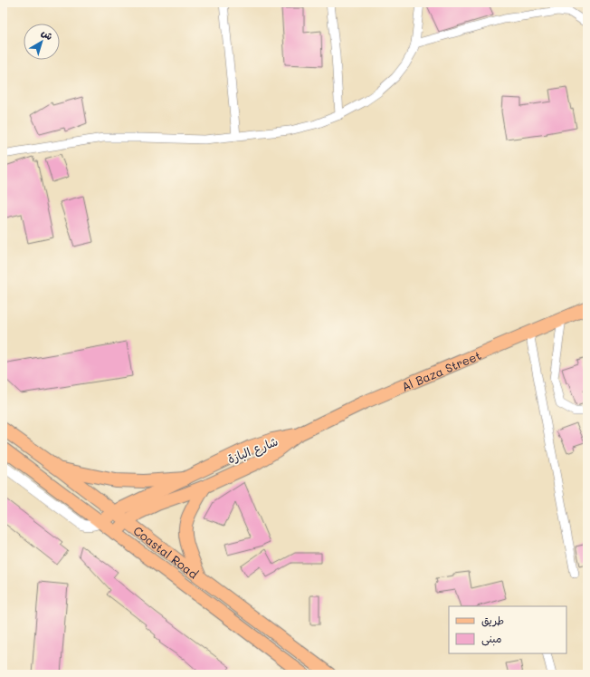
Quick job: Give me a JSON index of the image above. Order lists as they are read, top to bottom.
{
  "streets": {
    "main road": ["Al Baza Street", "شارع البازة", "Coastal Road"]
  },
  "crossings": [
    ["Al Baza Street", "شارع البازة"],
    ["شارع البازة", "Coastal Road"]
  ],
  "legend": ["طريق", "مبنى"],
  "north": "top right"
}
